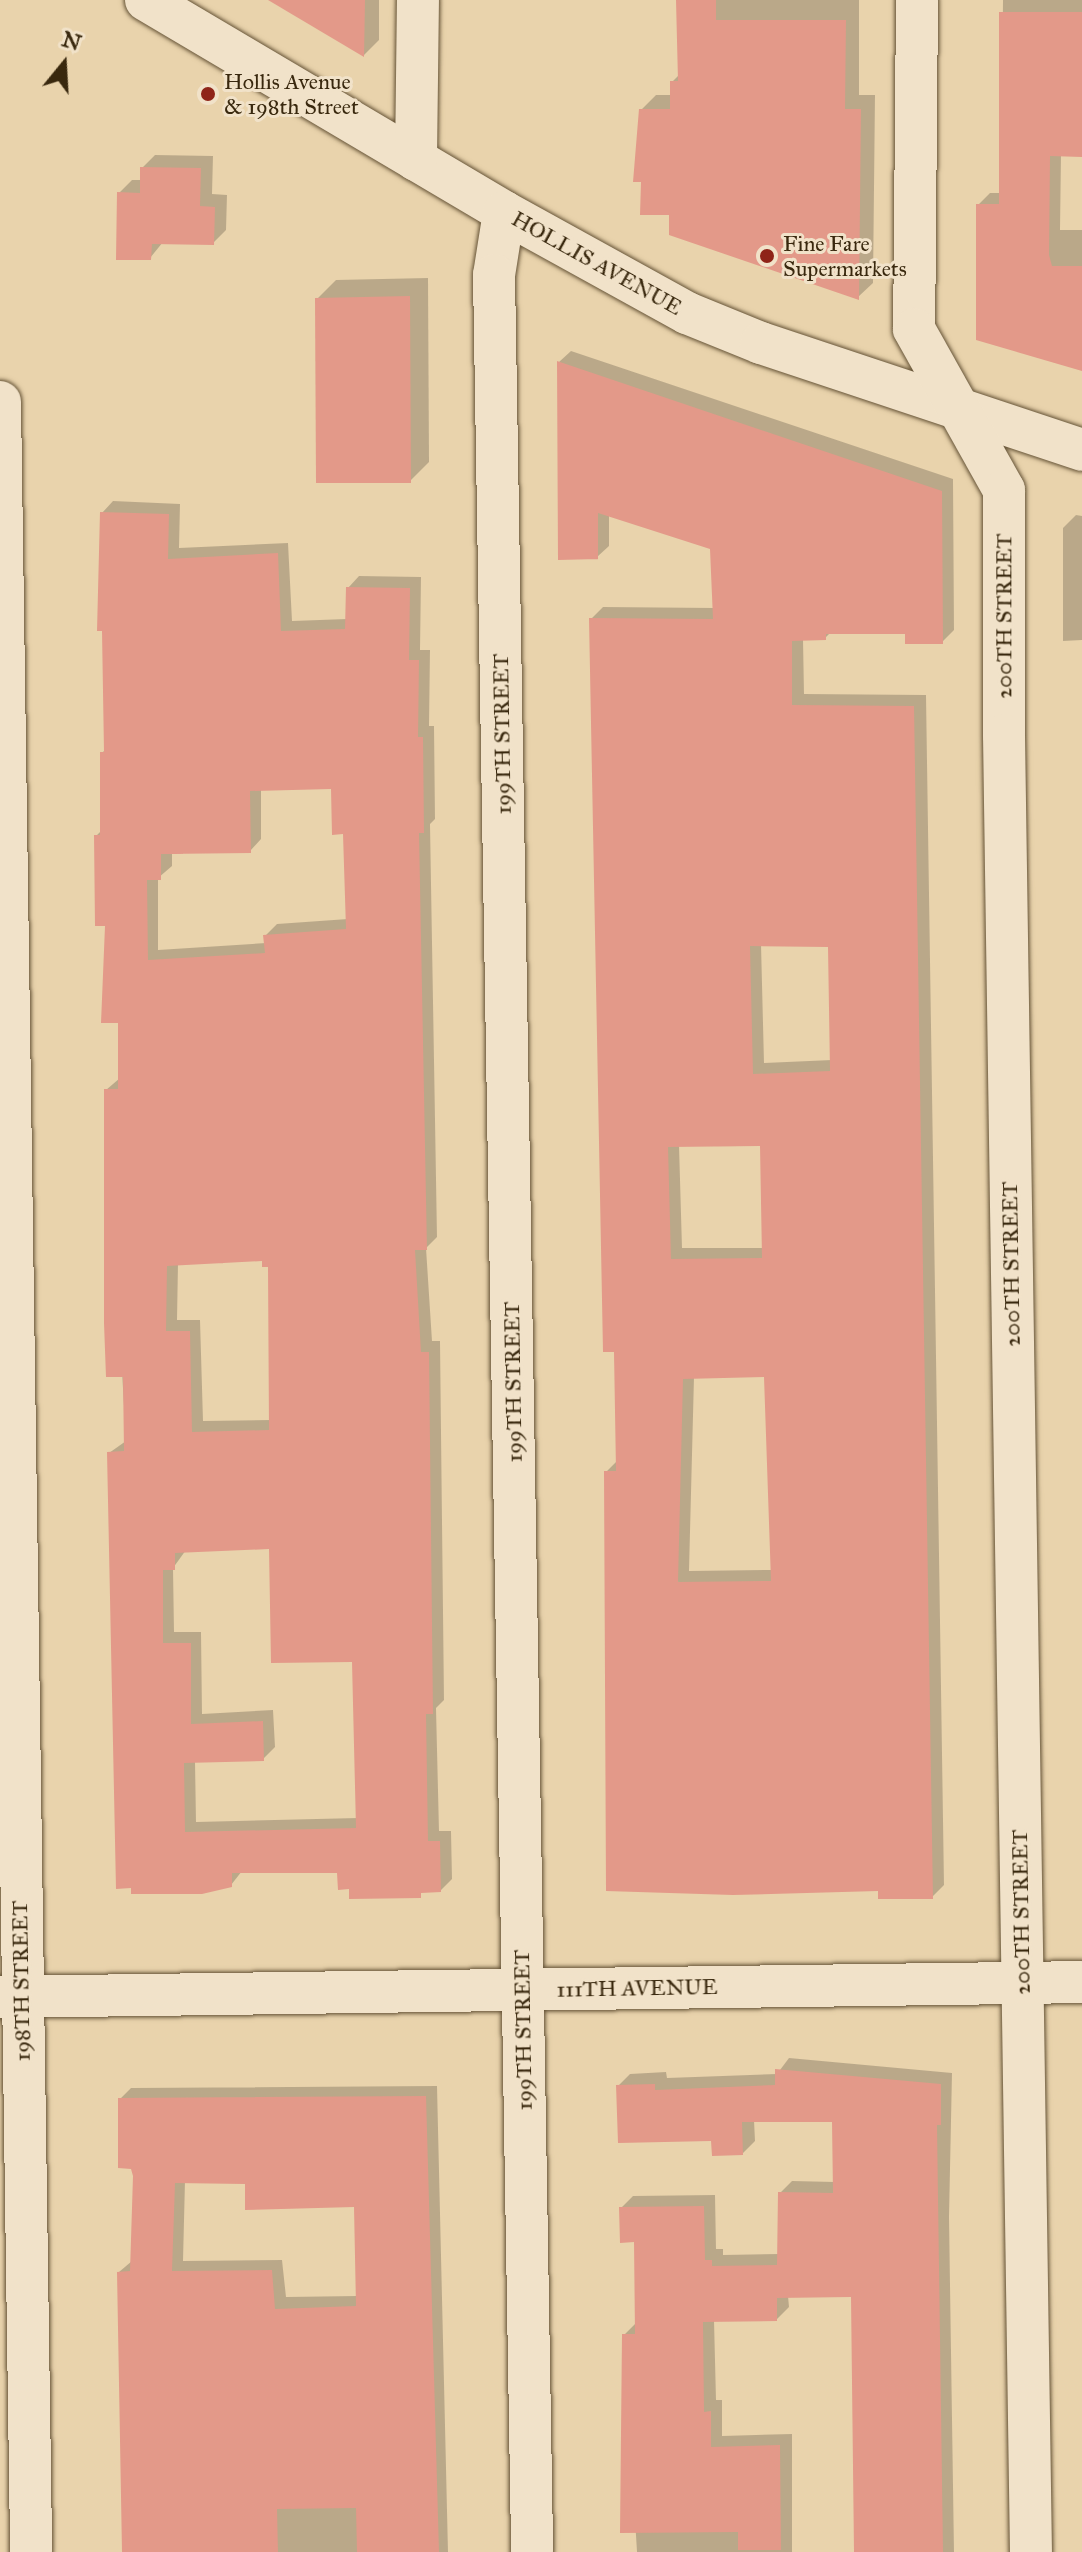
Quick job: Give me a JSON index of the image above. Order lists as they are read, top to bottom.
{
  "streets": {
    "street": [
      "HOLLIS AVENUE",
      "200TH STREET",
      "199TH STREET",
      "198TH STREET",
      "111TH AVENUE"
    ]
  },
  "crossings": [
    ["HOLLIS AVENUE", "200TH STREET"],
    ["HOLLIS AVENUE", "199TH STREET"],
    ["200TH STREET", "111TH AVENUE"],
    ["199TH STREET", "111TH AVENUE"],
    ["198TH STREET", "111TH AVENUE"]
  ],
  "places": ["Hollis Avenue & 198th Street", "Fine Fare Supermarkets"],
  "north": "top"
}
